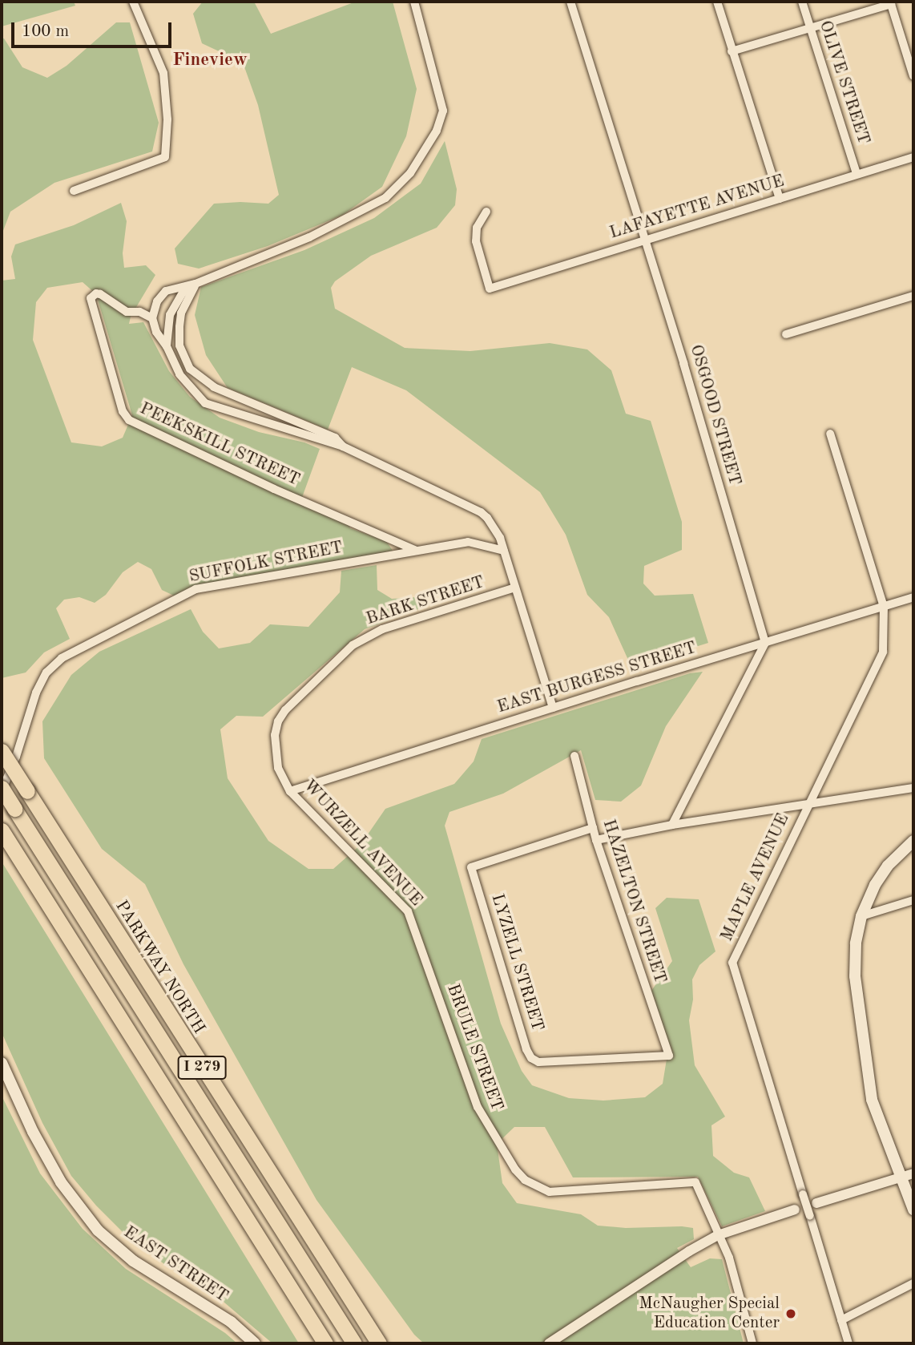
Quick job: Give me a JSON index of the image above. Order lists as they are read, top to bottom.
{
  "streets": {
    "highway": ["PARKWAY NORTH", "I 279"],
    "main road": ["EAST STREET"],
    "street": [
      "OLIVE STREET",
      "LAFAYETTE AVENUE",
      "OSGOOD STREET",
      "PEEKSKILL STREET",
      "SUFFOLK STREET",
      "BARK STREET",
      "EAST BURGESS STREET",
      "WURZELL AVENUE",
      "MAPLE AVENUE",
      "HAZELTON STREET",
      "LYZELL STREET",
      "BRULE STREET"
    ]
  },
  "crossings": [
    ["OLIVE STREET", "LAFAYETTE AVENUE"],
    ["LAFAYETTE AVENUE", "OSGOOD STREET"],
    ["OSGOOD STREET", "EAST BURGESS STREET"],
    ["PEEKSKILL STREET", "SUFFOLK STREET"],
    ["BARK STREET", "WURZELL AVENUE"],
    ["EAST BURGESS STREET", "WURZELL AVENUE"],
    ["EAST BURGESS STREET", "MAPLE AVENUE"],
    ["WURZELL AVENUE", "BRULE STREET"],
    ["HAZELTON STREET", "LYZELL STREET"]
  ],
  "districts": ["Fineview"],
  "places": ["McNaugher Special Education Center"],
  "scale_bar": "100 m"
}
